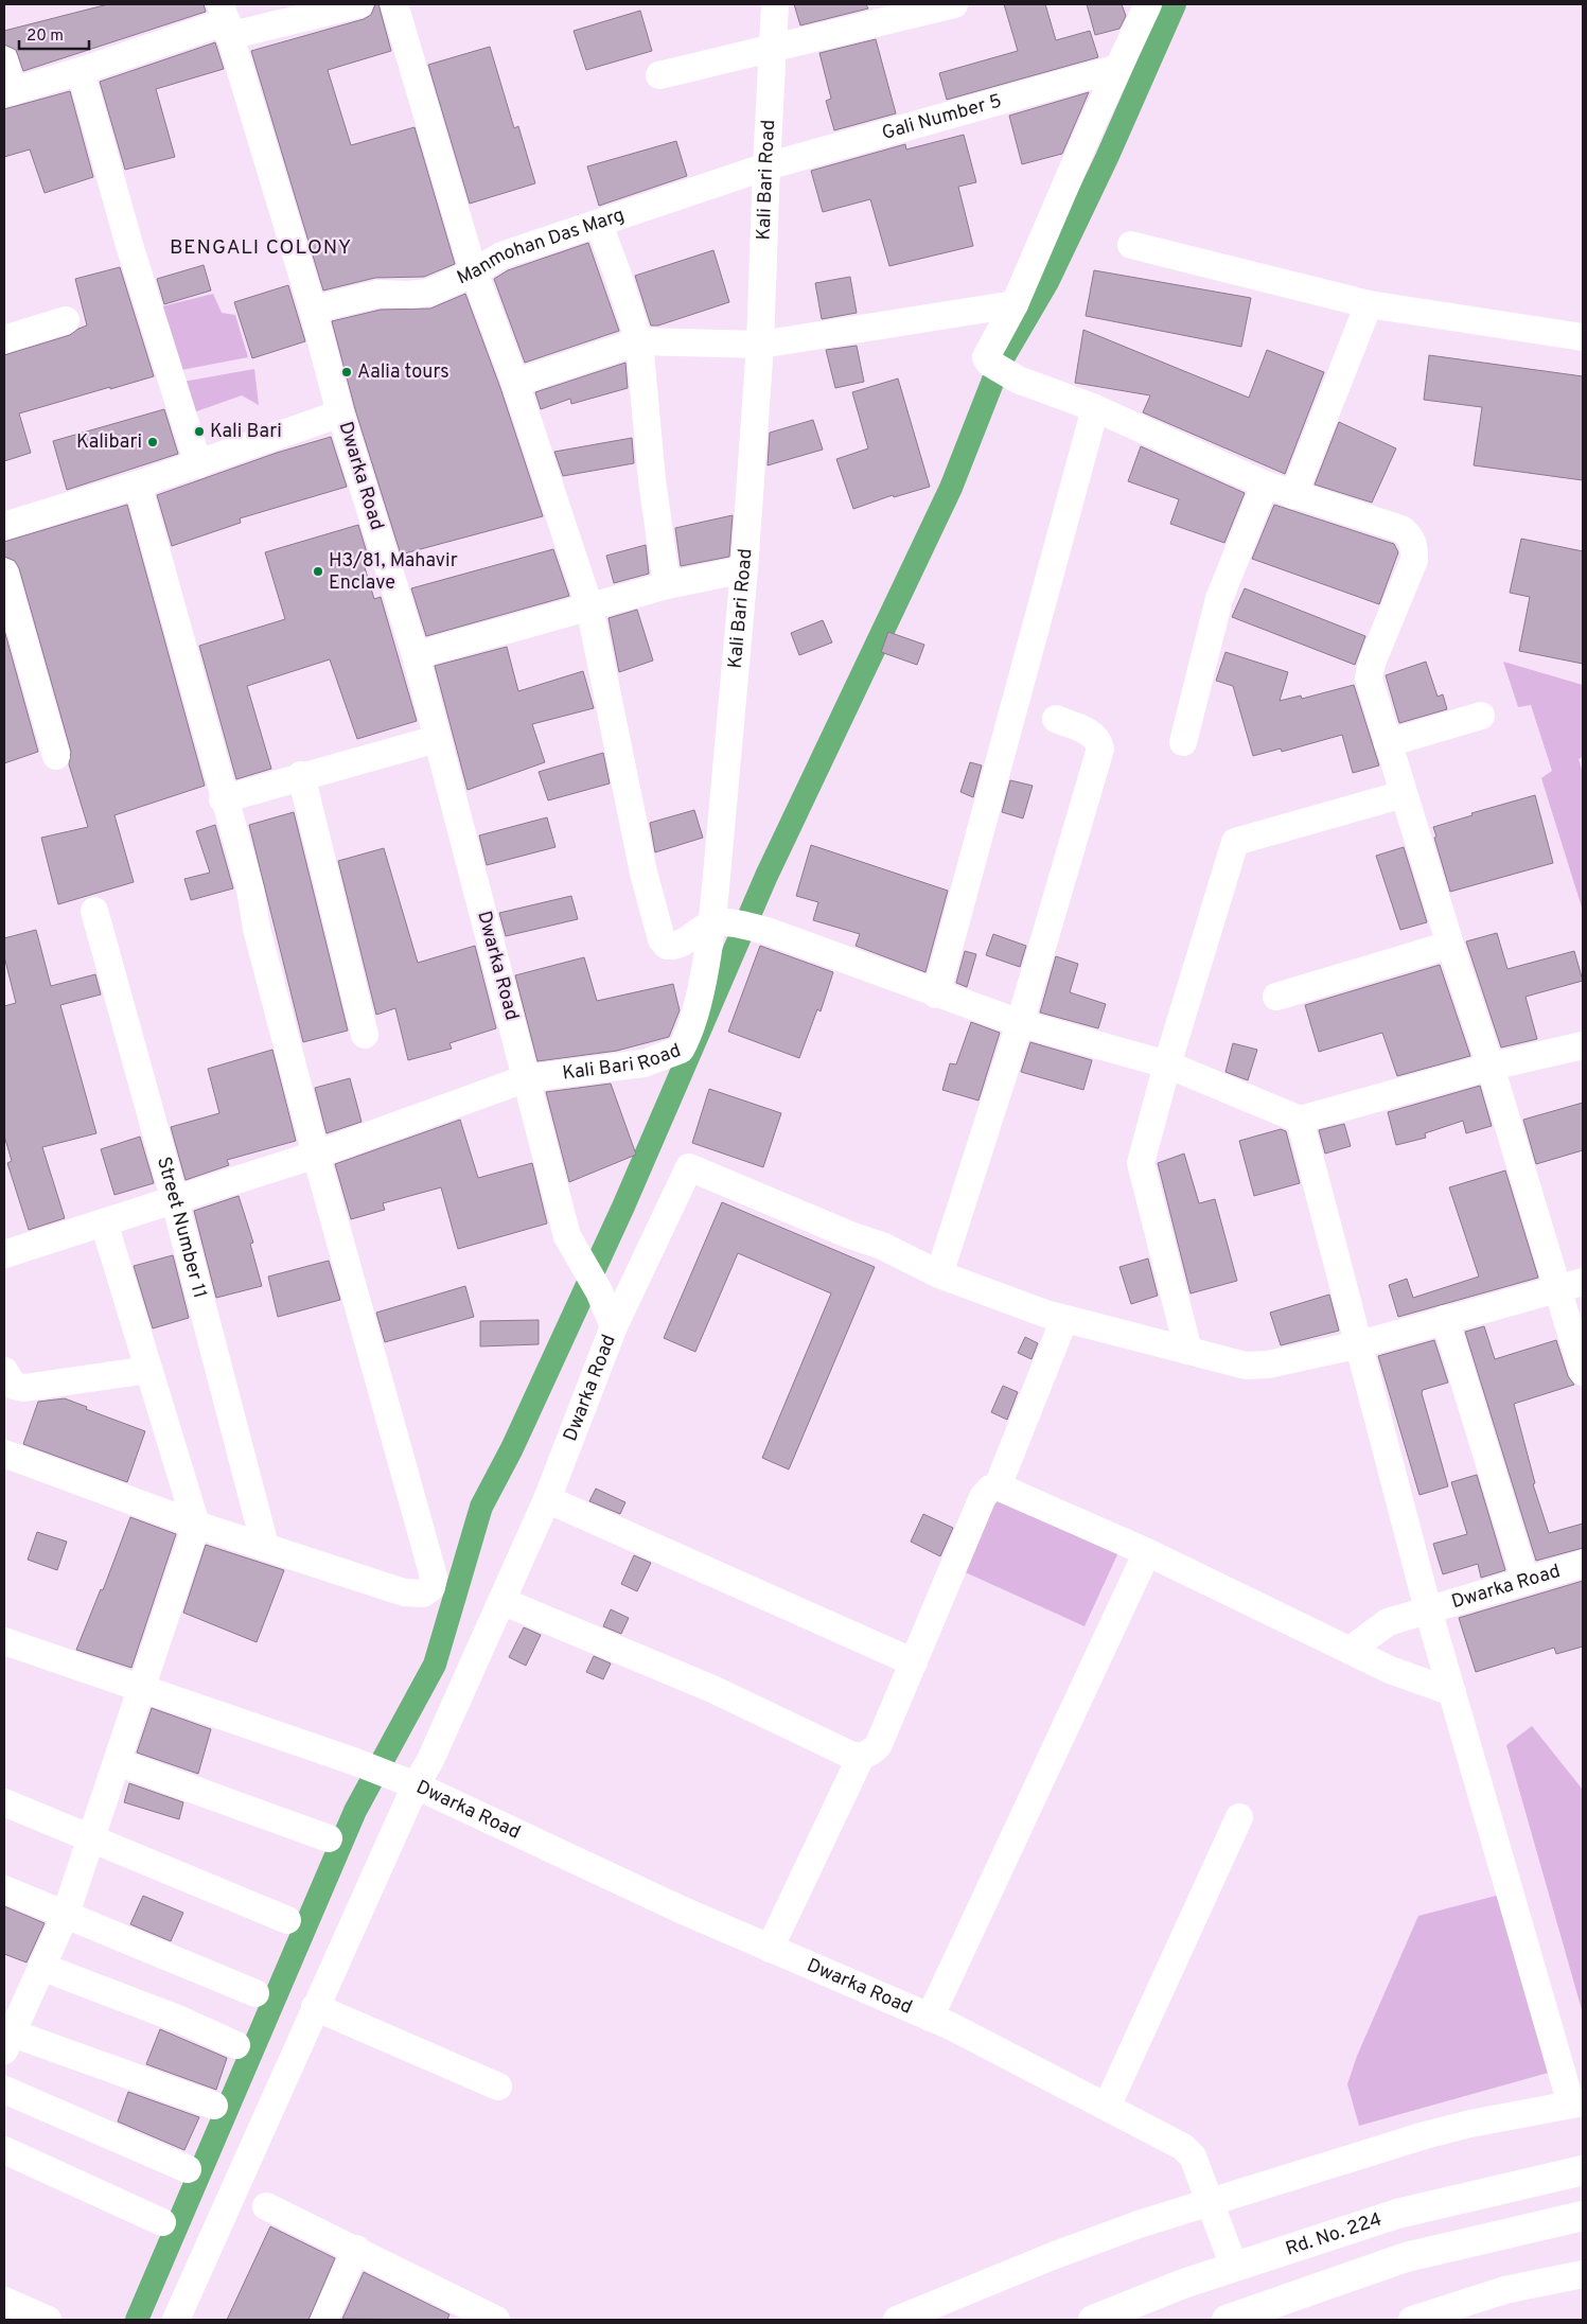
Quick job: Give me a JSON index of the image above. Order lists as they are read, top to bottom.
{
  "streets": {
    "main road": ["Rd. No. 224"],
    "street": [
      "Gali Number 5",
      "Kali Bari Road",
      "Manmohan Das Marg",
      "Dwarka Road",
      "Street Number 11"
    ]
  },
  "crossings": [
    ["Gali Number 5", "Kali Bari Road"],
    ["Gali Number 5", "Manmohan Das Marg"],
    ["Kali Bari Road", "Manmohan Das Marg"],
    ["Kali Bari Road", "Dwarka Road"],
    ["Kali Bari Road", "Street Number 11"],
    ["Manmohan Das Marg", "Dwarka Road"],
    ["Dwarka Road", "Rd. No. 224"]
  ],
  "districts": ["BENGALI COLONY"],
  "places": [
    "Aalia tours",
    "Kali Bari",
    "Kalibari",
    "H3/81, Mahavir Enclave"
  ],
  "scale_bar": "20 m"
}
